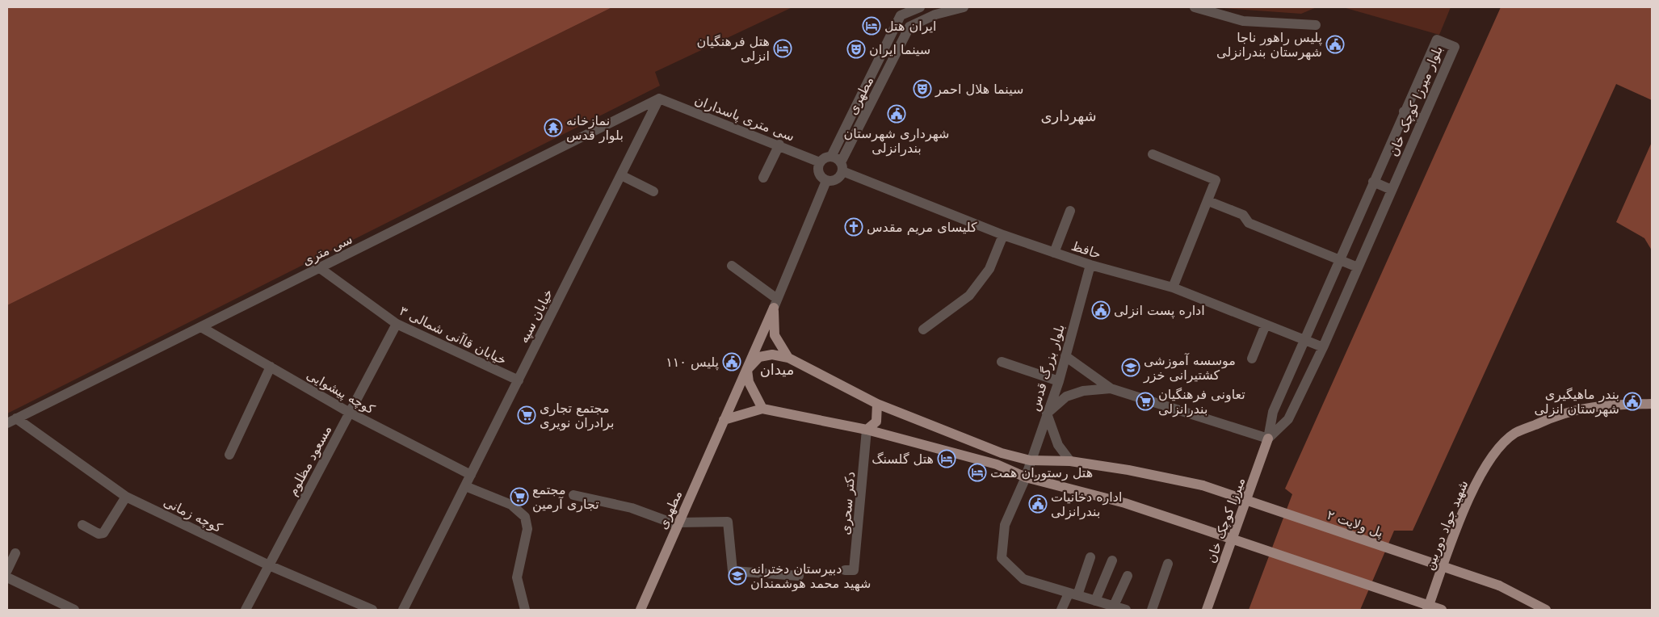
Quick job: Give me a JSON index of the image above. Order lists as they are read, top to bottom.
{
  "streets": {
    "main road": [
      "مطهری",
      "میرزا کوچک خان",
      "پل ولایت ۲",
      "شهید جواد دوربین"
    ],
    "street": [
      "بلوار میرزا کوچک خان",
      "سی متری پاسداران",
      "سی متری",
      "حافظ",
      "خیابان سپه",
      "خیابان قاآنی شمالی ۳",
      "بلوار بزرگ قدس",
      "کوچه پیشوایی",
      "مسعود مظلوم",
      "دکتر سحری",
      "کوچه زمانی"
    ]
  },
  "crossings": [
    ["مطهری", "سی متری پاسداران"],
    ["مطهری", "حافظ"],
    ["بلوار میرزا کوچک خان", "حافظ"],
    ["بلوار میرزا کوچک خان", "میرزا کوچک خان"],
    ["سی متری پاسداران", "سی متری"],
    ["سی متری پاسداران", "حافظ"],
    ["سی متری پاسداران", "خیابان سپه"],
    ["سی متری", "خیابان سپه"],
    ["سی متری", "خیابان قاآنی شمالی ۳"],
    ["سی متری", "کوچه پیشوایی"],
    ["سی متری", "کوچه زمانی"],
    ["حافظ", "بلوار بزرگ قدس"],
    ["خیابان سپه", "خیابان قاآنی شمالی ۳"],
    ["خیابان سپه", "کوچه پیشوایی"],
    ["خیابان قاآنی شمالی ۳", "مسعود مظلوم"],
    ["بلوار بزرگ قدس", "پل ولایت ۲"],
    ["کوچه پیشوایی", "مسعود مظلوم"],
    ["مسعود مظلوم", "کوچه زمانی"]
  ],
  "districts": ["شهرداری", "میدان"],
  "places": {
    "hotel": [
      "ایران هتل",
      "هتل فرهنگیان انزلی",
      "هتل گلسنگ",
      "هتل رستوران همت"
    ],
    "public building": [
      "پلیس راهور ناجا شهرستان بندرانزلی",
      "شهرداری شهرستان بندرانزلی",
      "اداره پست انزلی",
      "پلیس ۱۱۰",
      "بندر ماهیگیری شهرستان انزلی",
      "اداره دخانیات بندرانزلی"
    ],
    "theatre": ["سینما ایران", "سینما هلال احمر"],
    "temple": ["نمازخانه بلوار قدس"],
    "church": ["کلیسای مریم مقدس"],
    "school or university": ["موسسه آموزشی کشتیرانی خزر", "دبیرستان دخترانه شهید محمد هوشمندان"],
    "supermarket": ["تعاونی فرهنگیان بندرانزلی", "مجتمع تجاری برادران نویری", "مجتمع تجاری آرمین"]
  }
}
